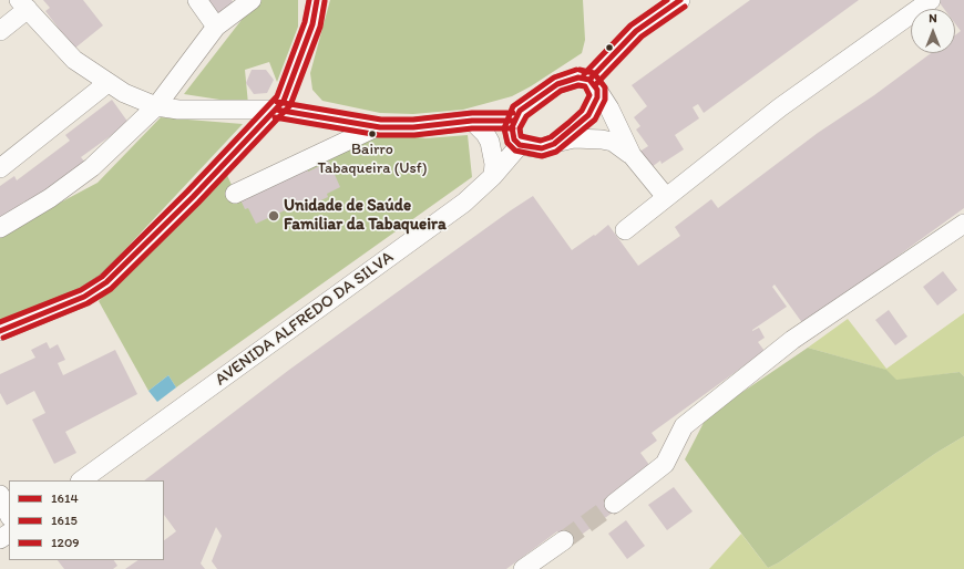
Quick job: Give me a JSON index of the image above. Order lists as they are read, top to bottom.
{
  "streets": {
    "street": ["AVENIDA ALFREDO DA SILVA"]
  },
  "places": ["Bairro Tabaqueira (Usf)", "Unidade de Saúde Familiar da Tabaqueira"],
  "lines": ["transit line 1614", "transit line 1209", "transit line 1615"],
  "legend": ["1614", "1615", "1209"],
  "north": "top"
}
